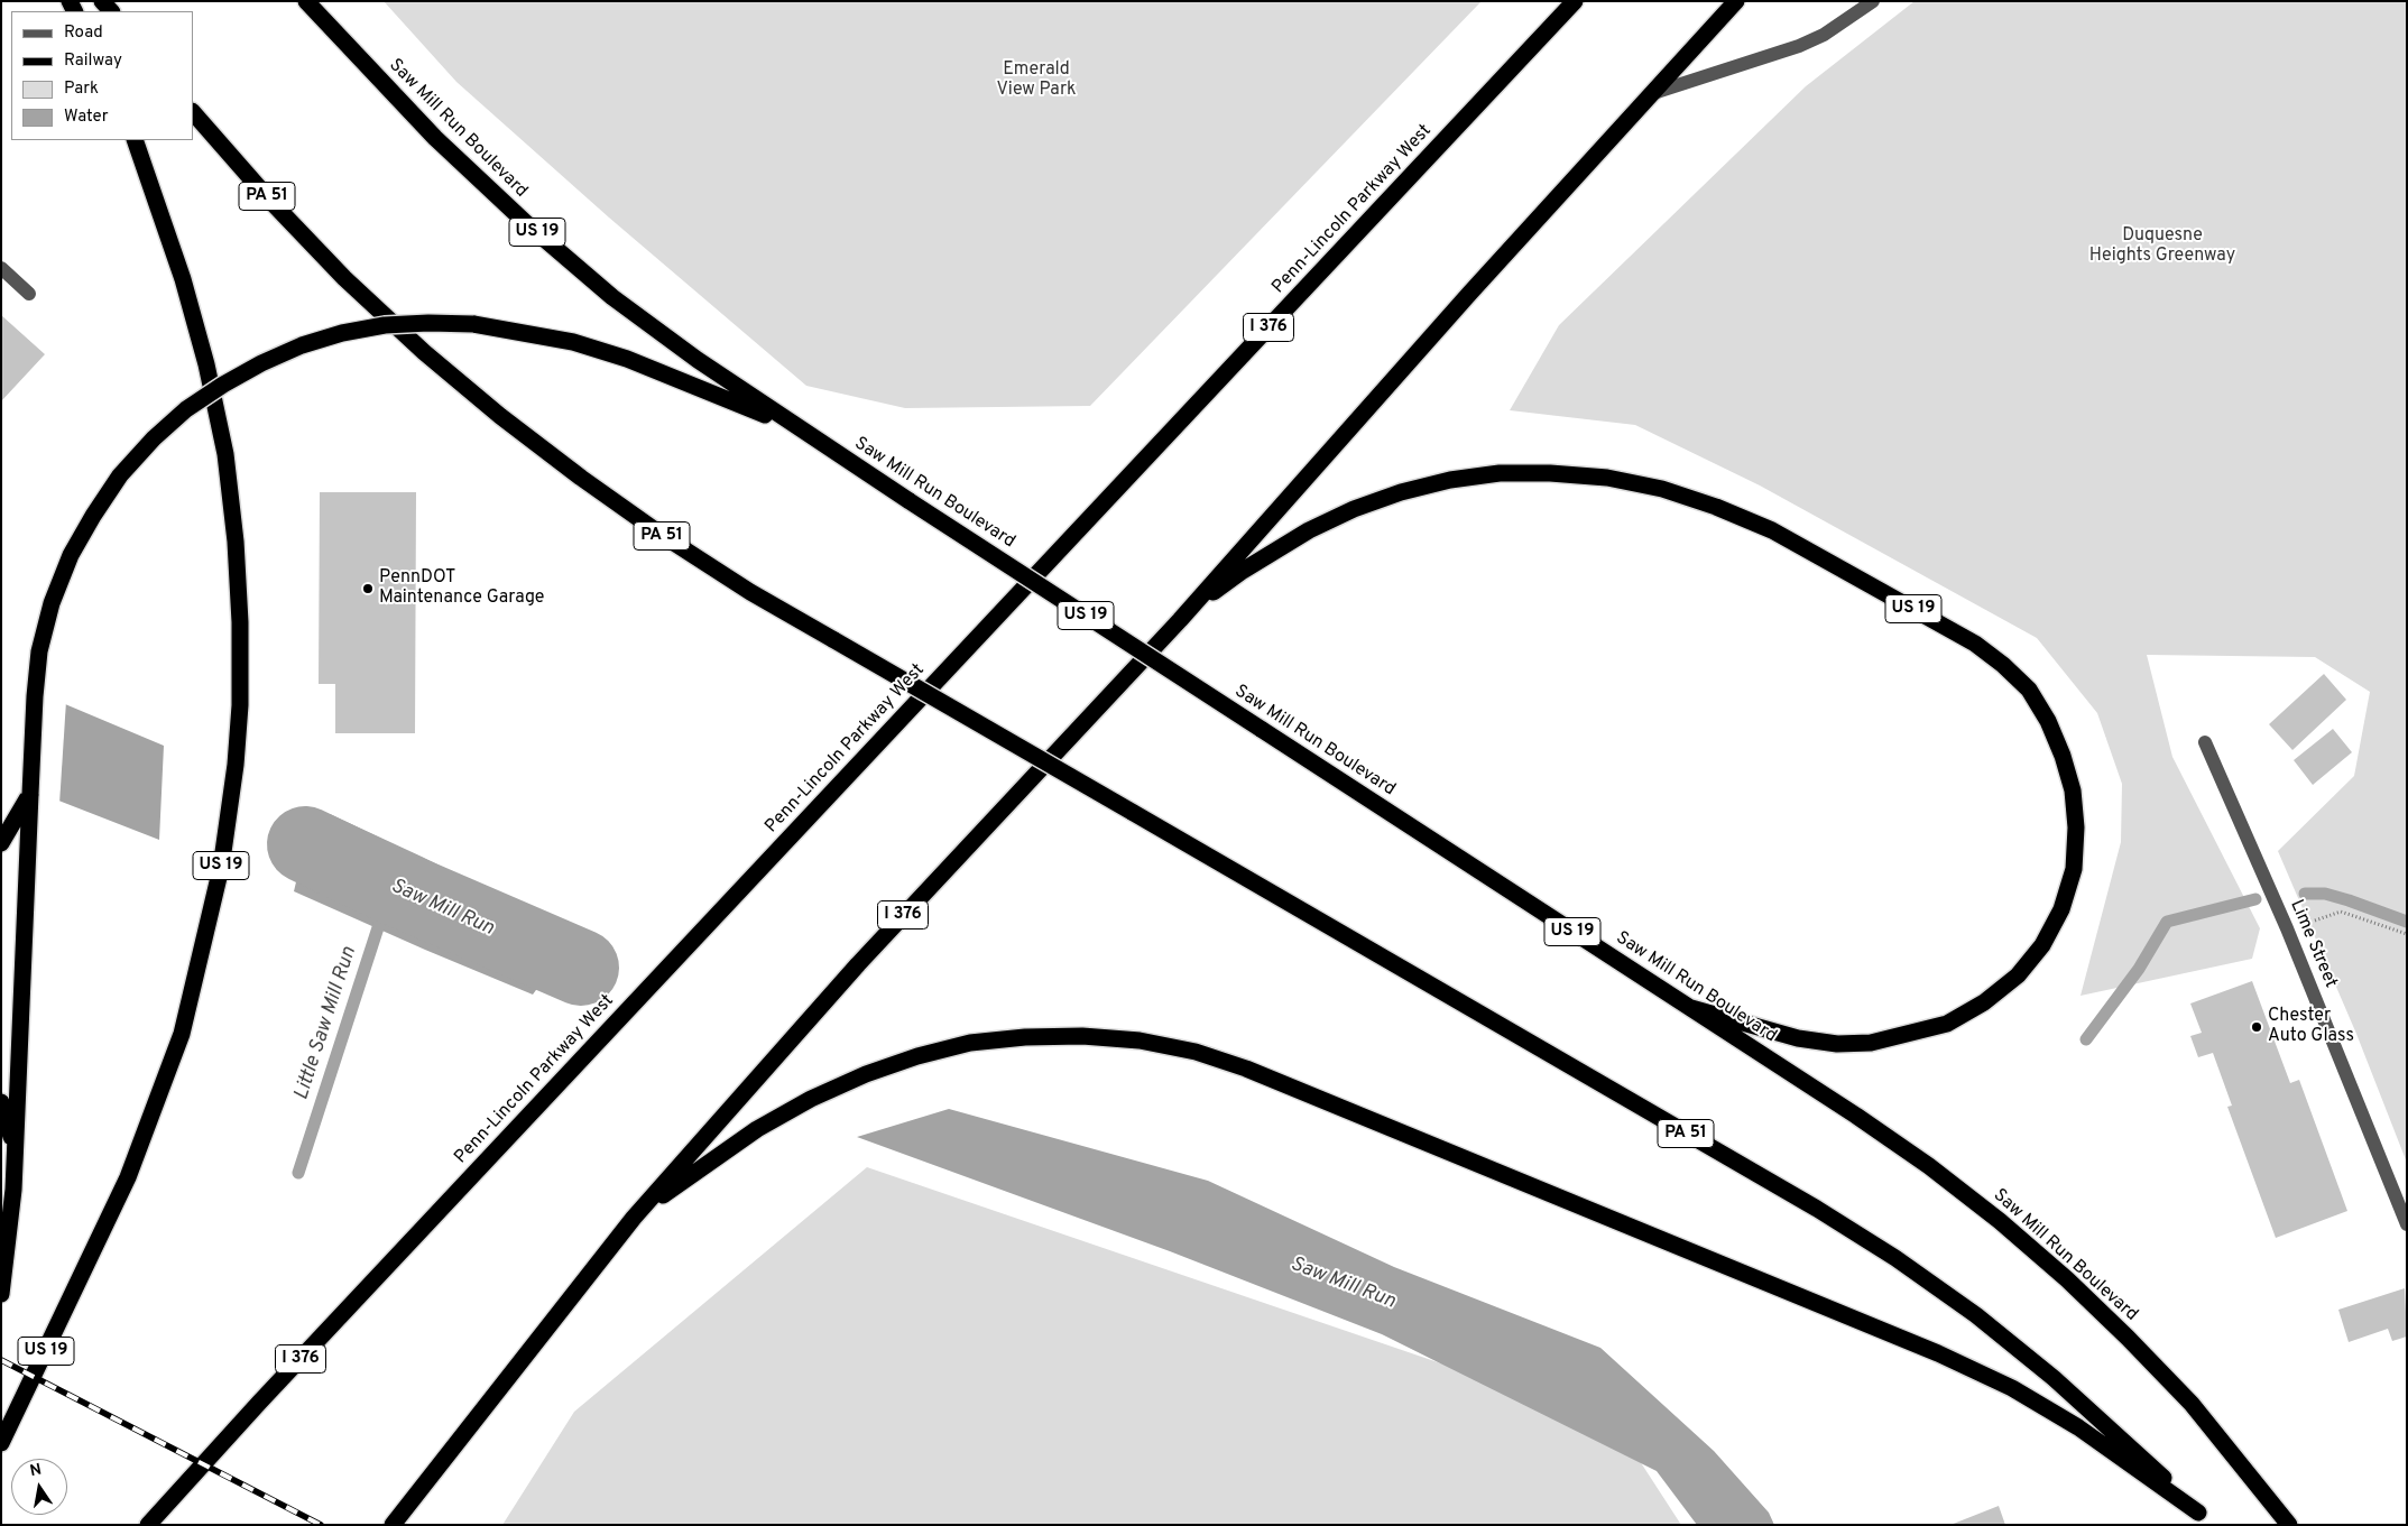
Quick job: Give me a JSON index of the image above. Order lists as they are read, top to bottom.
{
  "streets": {
    "highway": [
      "Saw Mill Run Boulevard",
      "PA 51",
      "Penn-Lincoln Parkway West",
      "US 19",
      "I 376"
    ],
    "street": ["Lime Street"]
  },
  "crossings": [
    ["Saw Mill Run Boulevard", "US 19"],
    ["US 19", "I 376"]
  ],
  "water": ["Saw Mill Run", "Little Saw Mill Run"],
  "parks": ["Emerald View Park", "Duquesne Heights Greenway"],
  "places": ["PennDOT Maintenance Garage", "Chester Auto Glass"],
  "legend": [
    "Road",
    "Railway",
    "Park",
    "Water"
  ],
  "north": "top"
}
